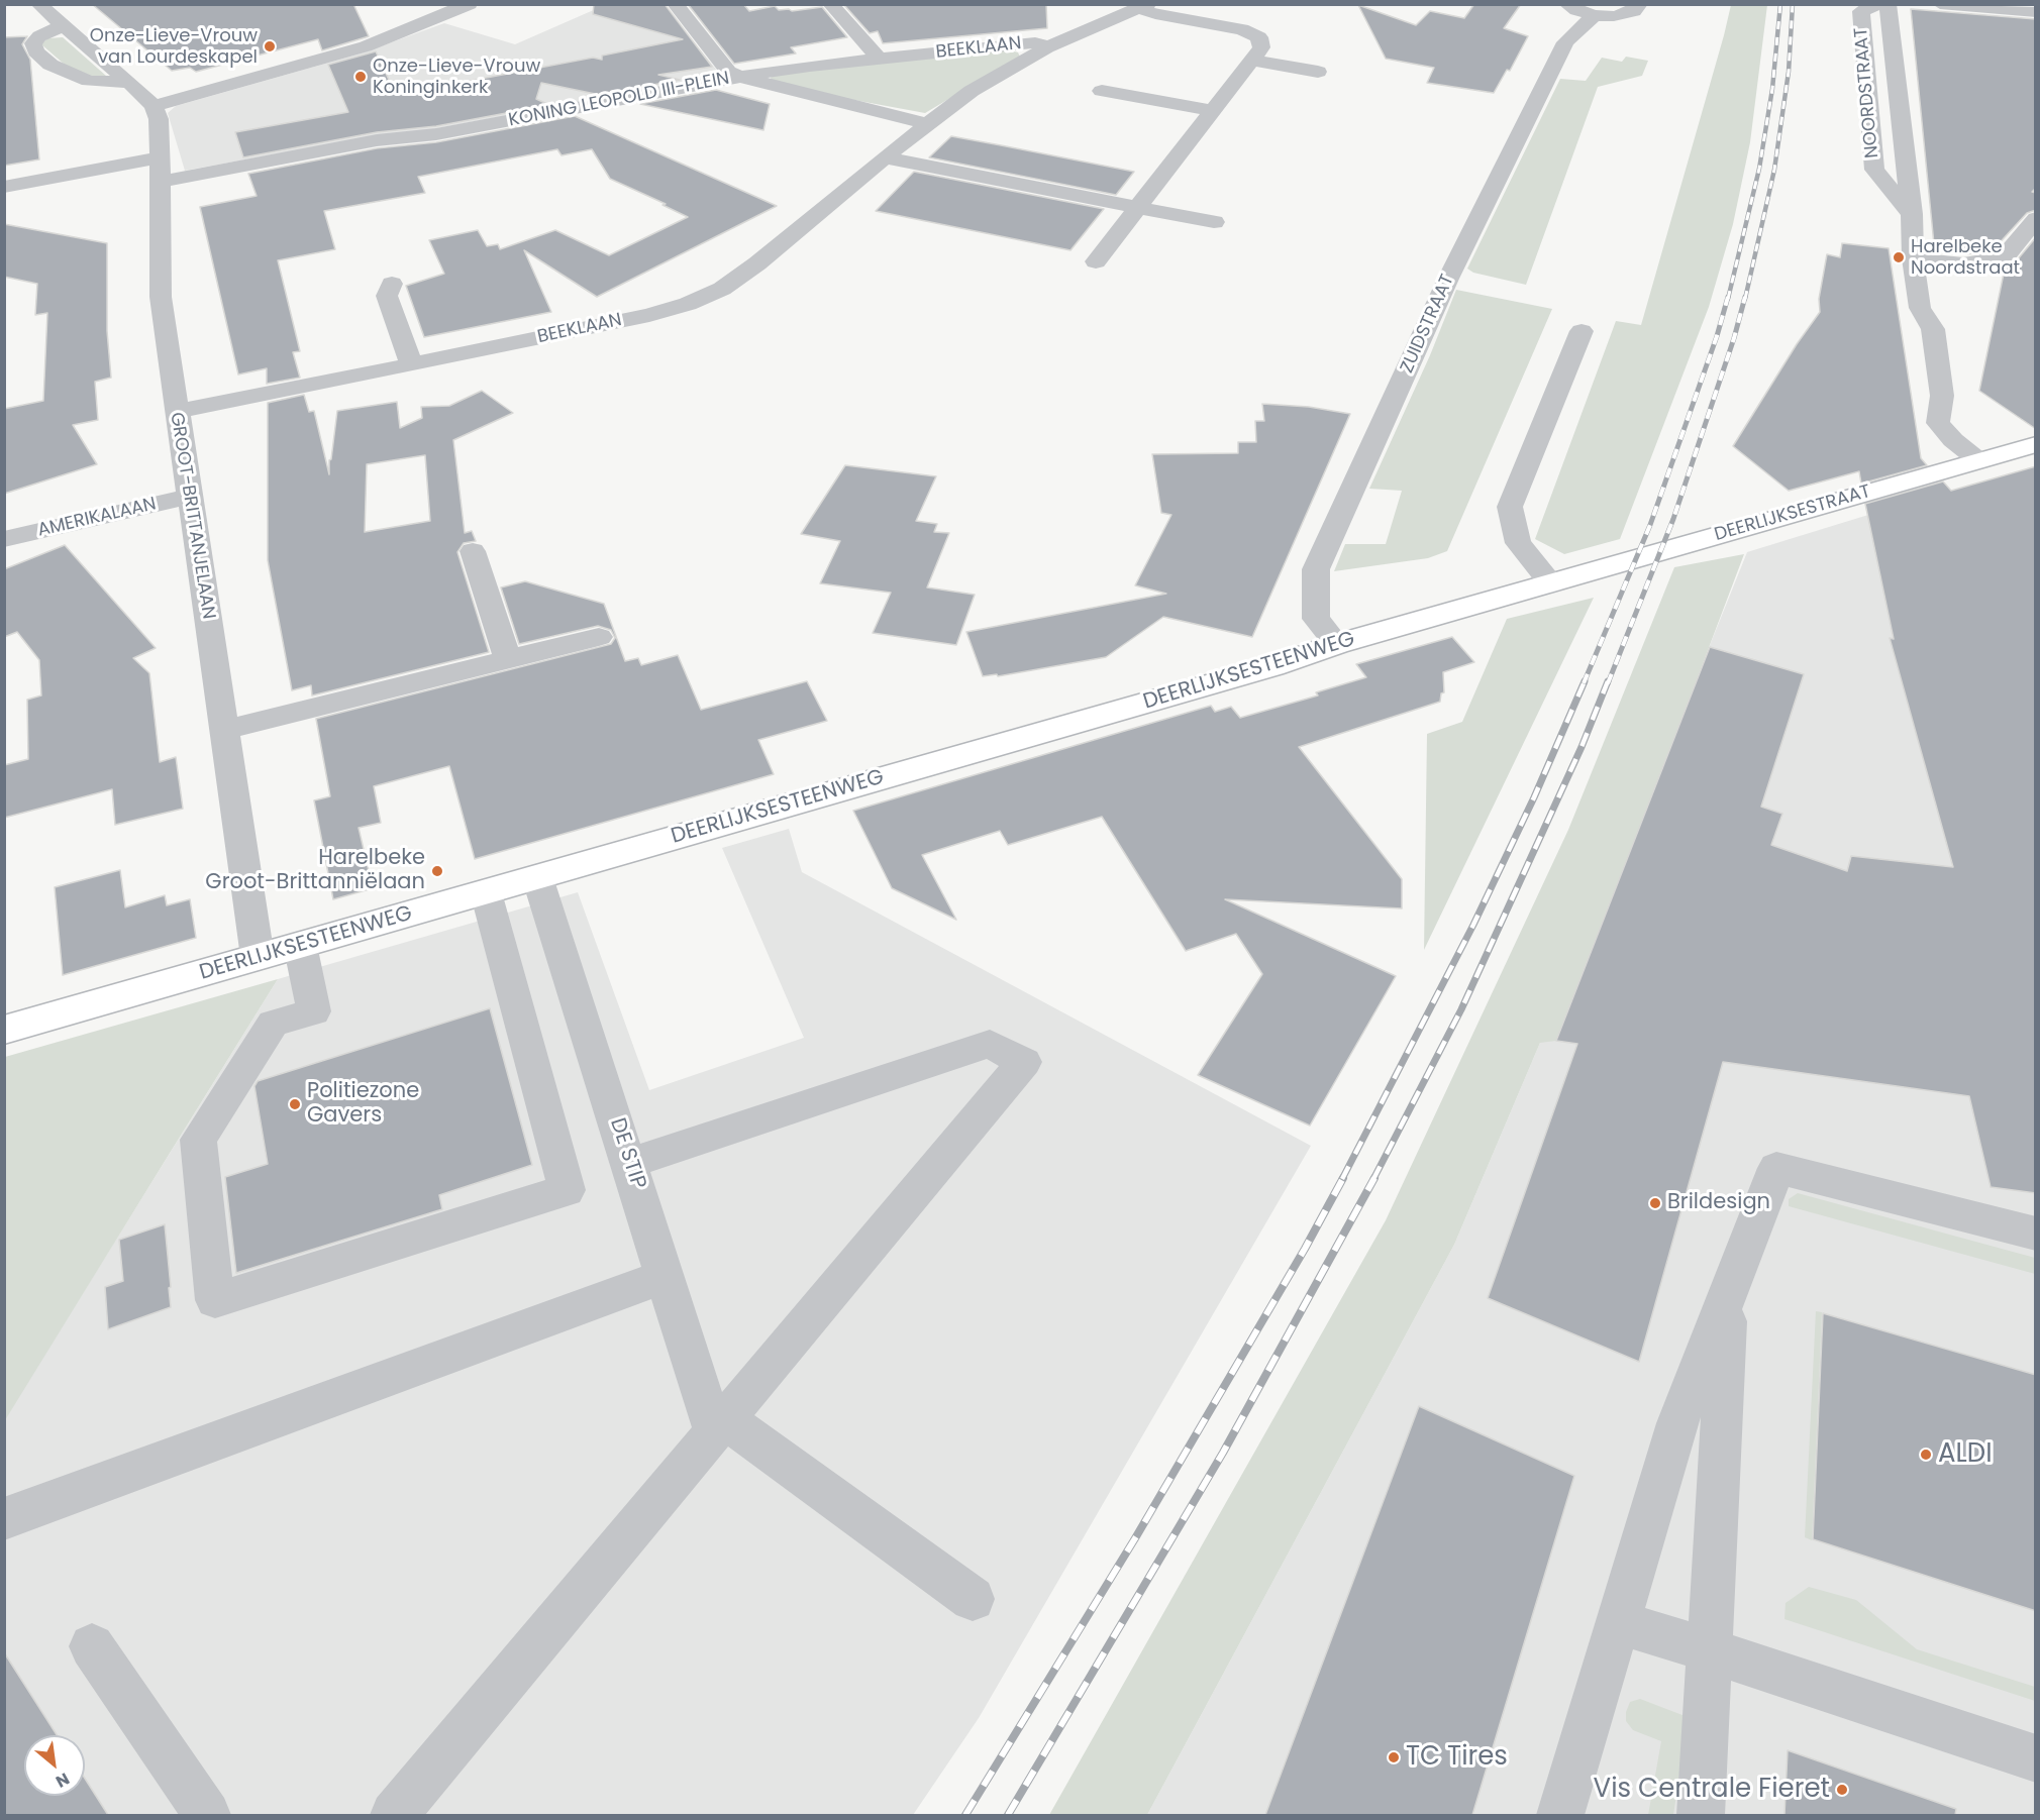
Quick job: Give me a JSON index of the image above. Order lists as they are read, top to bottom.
{
  "streets": {
    "main road": ["DEERLIJKSESTRAAT", "DEERLIJKSESTEENWEG"],
    "street": [
      "BEEKLAAN",
      "NOORDSTRAAT",
      "KONING LEOPOLD III-PLEIN",
      "ZUIDSTRAAT",
      "GROOT-BRITTANJELAAN",
      "AMERIKALAAN",
      "DE STIP"
    ]
  },
  "crossings": [
    ["BEEKLAAN", "KONING LEOPOLD III-PLEIN"],
    ["BEEKLAAN", "GROOT-BRITTANJELAAN"],
    ["NOORDSTRAAT", "DEERLIJKSESTRAAT"],
    ["KONING LEOPOLD III-PLEIN", "GROOT-BRITTANJELAAN"],
    ["ZUIDSTRAAT", "DEERLIJKSESTEENWEG"],
    ["DEERLIJKSESTRAAT", "DEERLIJKSESTEENWEG"],
    ["GROOT-BRITTANJELAAN", "AMERIKALAAN"],
    ["GROOT-BRITTANJELAAN", "DEERLIJKSESTEENWEG"],
    ["DEERLIJKSESTEENWEG", "DE STIP"]
  ],
  "places": [
    "Onze-Lieve-Vrouw van Lourdeskapel",
    "Onze-Lieve-Vrouw Koninginkerk",
    "Harelbeke Noordstraat",
    "Harelbeke Groot-Brittanniëlaan",
    "Politiezone Gavers",
    "Brildesign",
    "ALDI",
    "TC Tires",
    "Vis Centrale Fieret"
  ],
  "north": "bottom right"
}
